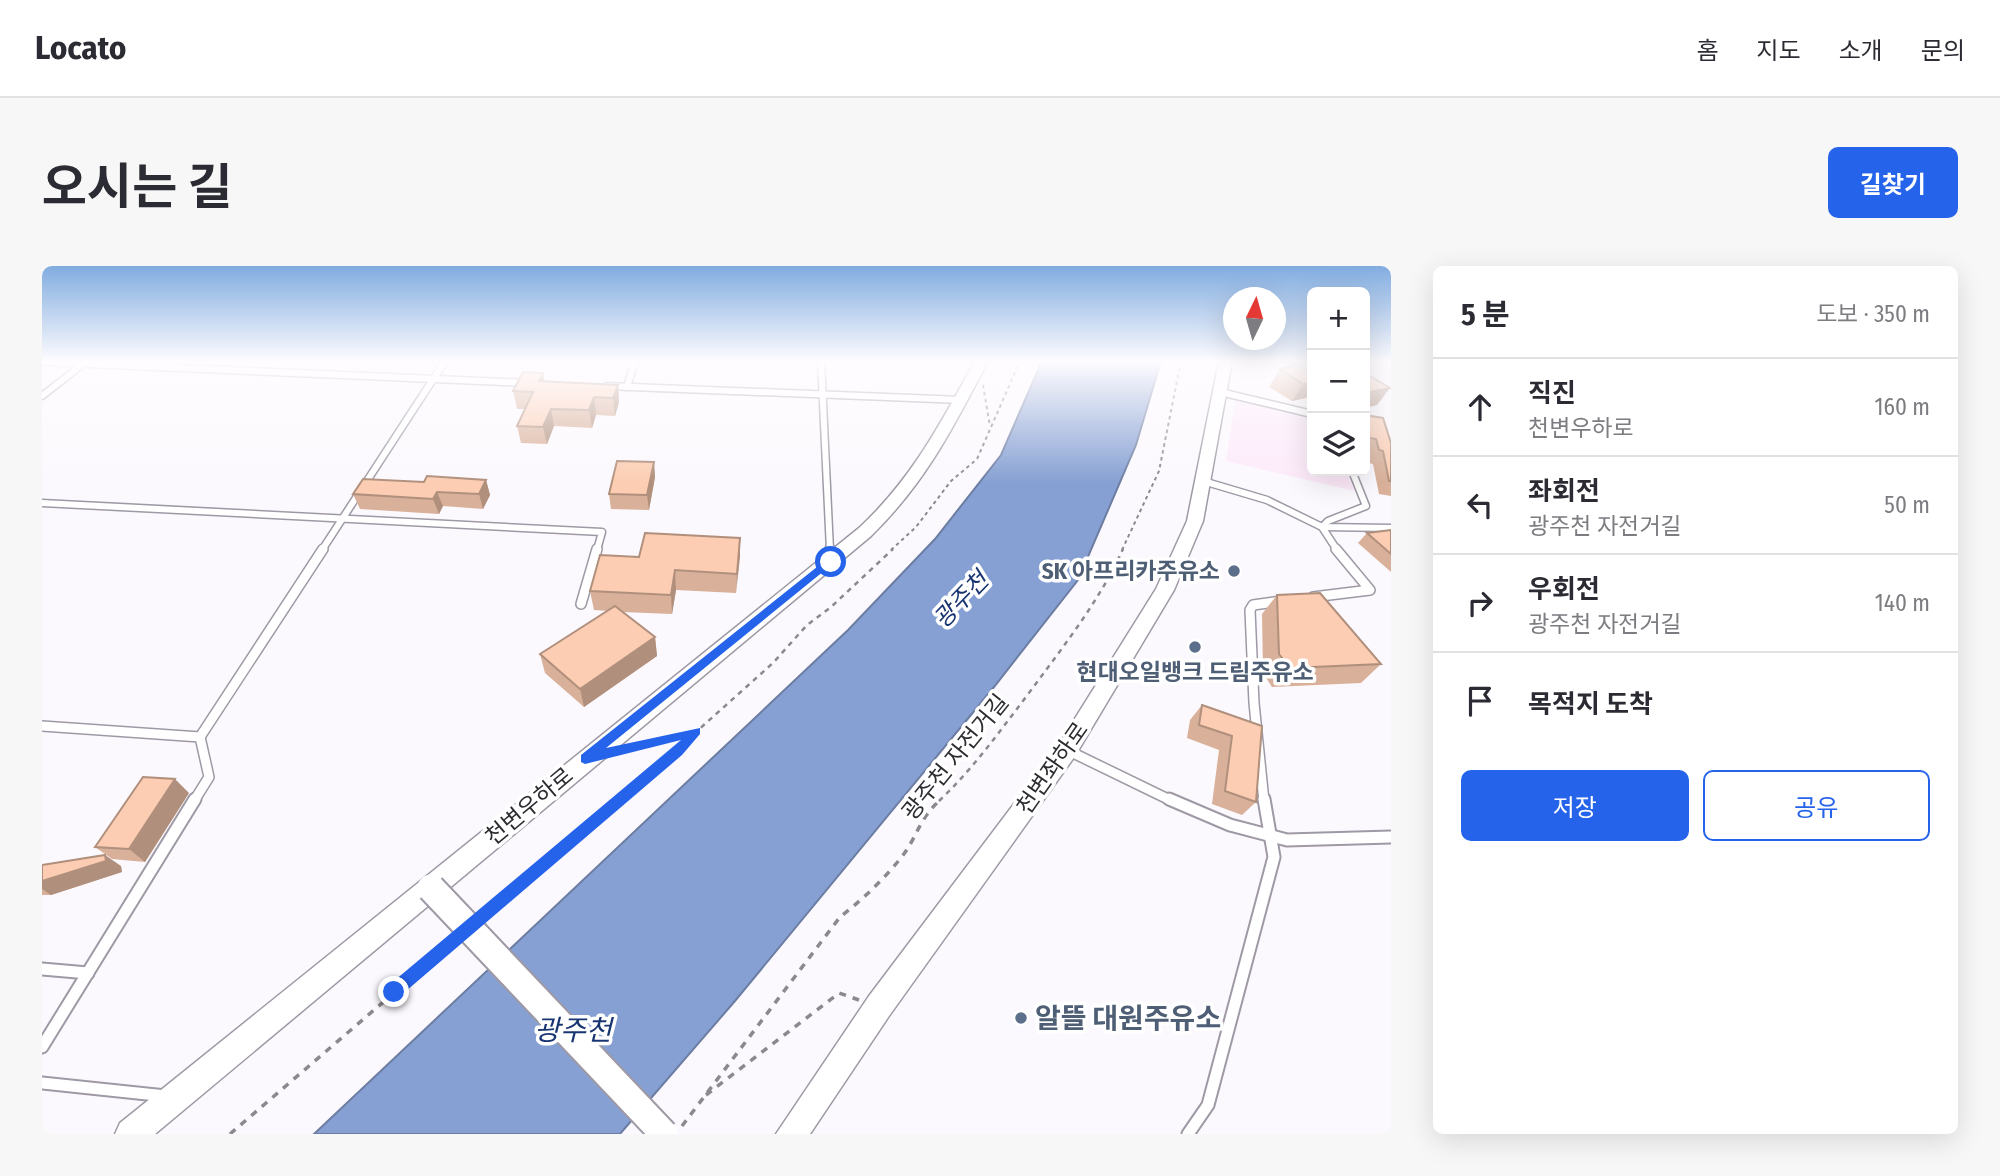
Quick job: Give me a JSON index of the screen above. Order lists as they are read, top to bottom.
{
  "streets": {
    "street": ["천변좌하로", "천변우하로"],
    "path": ["광주천 자전거길"]
  },
  "crossings": [
    ["광주천 자전거길", "천변좌하로"]
  ],
  "water": ["광주천"],
  "places": ["SK 아프리카주유소", "현대오일뱅크 드림주유소", "알뜰 대원주유소"],
  "north": "top",
  "page": {
    "header": "Locato",
    "nav": [
      "홈",
      "지도",
      "소개",
      "문의"
    ],
    "title": "오시는 길",
    "buttons": [
      "길찾기",
      ["저장", "공유"]
    ],
    "heading": ["5 분", "도보 · 350 m"],
    "map_buttons": ["+", "−"],
    "list": [
      ["직진", "천변우하로", "160 m"],
      ["좌회전", "광주천 자전거길", "50 m"],
      ["우회전", "광주천 자전거길", "140 m"],
      "목적지 도착"
    ]
  }
}
